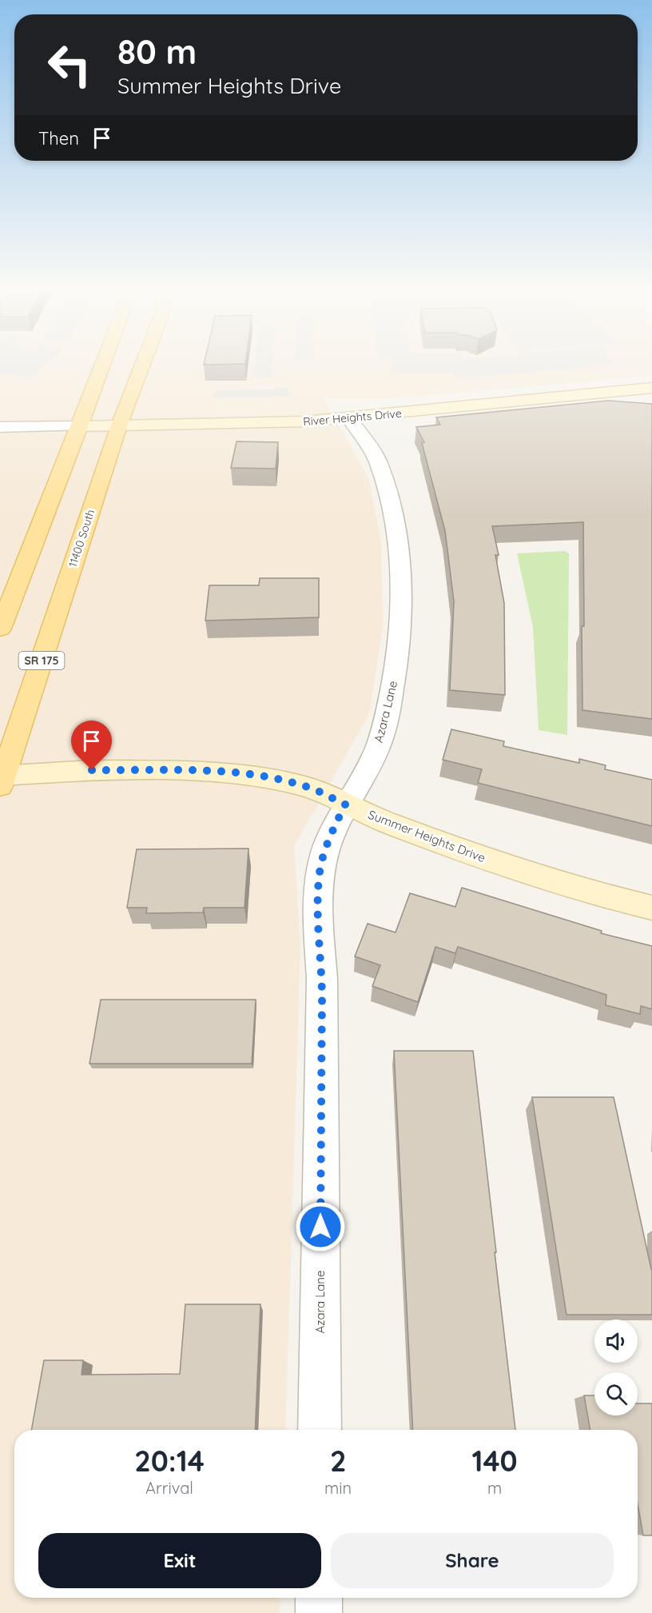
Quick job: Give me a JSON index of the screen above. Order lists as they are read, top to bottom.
{
  "streets": {
    "main road": ["11400 South", "SR 175"],
    "street": ["River Heights Drive", "Azara Lane", "Summer Heights Drive"]
  },
  "crossings": [
    ["River Heights Drive", "11400 South"],
    ["River Heights Drive", "Azara Lane"],
    ["11400 South", "Summer Heights Drive"],
    ["Azara Lane", "Summer Heights Drive"]
  ],
  "page": {
    "turn": ["80 m", "Summer Heights Drive"],
    "then": "Then",
    "eta": [
      "20:14",
      "Arrival",
      "2",
      "min",
      "140",
      "m"
    ],
    "buttons": ["Exit", "Share"]
  }
}
